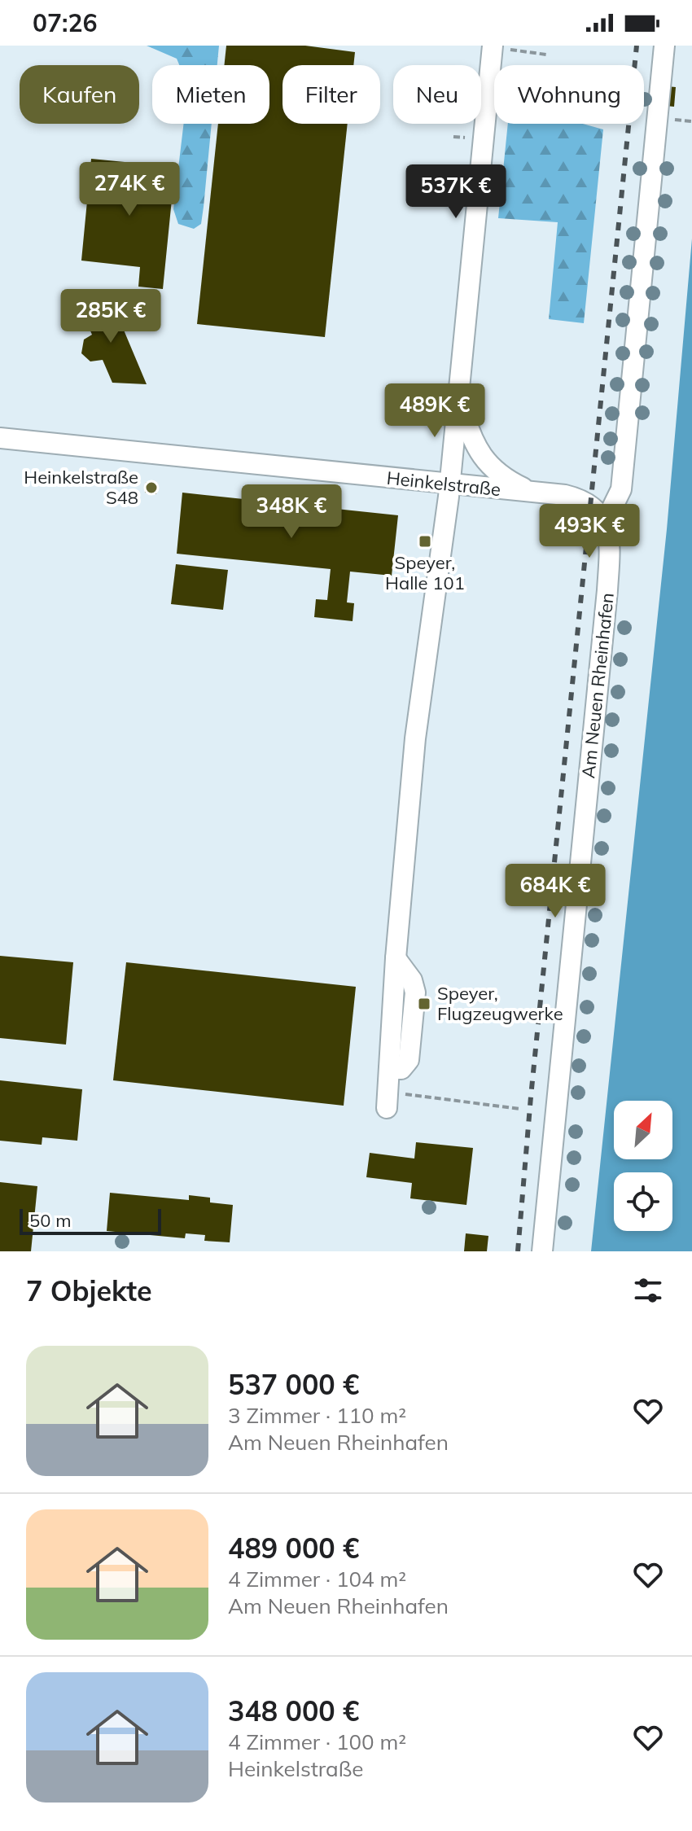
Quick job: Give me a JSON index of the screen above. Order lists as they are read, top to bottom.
{
  "streets": {
    "street": ["Heinkelstraße", "Am Neuen Rheinhafen"]
  },
  "crossings": [
    ["Heinkelstraße", "Am Neuen Rheinhafen"]
  ],
  "places": {
    "other": ["Heinkelstraße S48"],
    "transit": ["Speyer, Halle 101", "Speyer, Flugzeugwerke"]
  },
  "scale_bar": "50 m",
  "north": "top right",
  "page": {
    "status": "07:26",
    "chip": [
      "Kaufen",
      "Mieten",
      "Filter",
      "Neu",
      "Wohnung"
    ],
    "price": [
      "274K €",
      "537K €",
      "285K €",
      "489K €",
      "348K €",
      "493K €",
      "684K €"
    ],
    "scale": "50 m",
    "heading": "7 Objekte",
    "list": [
      {
        "name": "537 000 €",
        "note": "3 Zimmer · 110 m² · Am Neuen Rheinhafen"
      },
      {
        "name": "489 000 €",
        "note": "4 Zimmer · 104 m² · Am Neuen Rheinhafen"
      },
      {
        "name": "348 000 €",
        "note": "4 Zimmer · 100 m² · Heinkelstraße"
      }
    ]
  }
}
